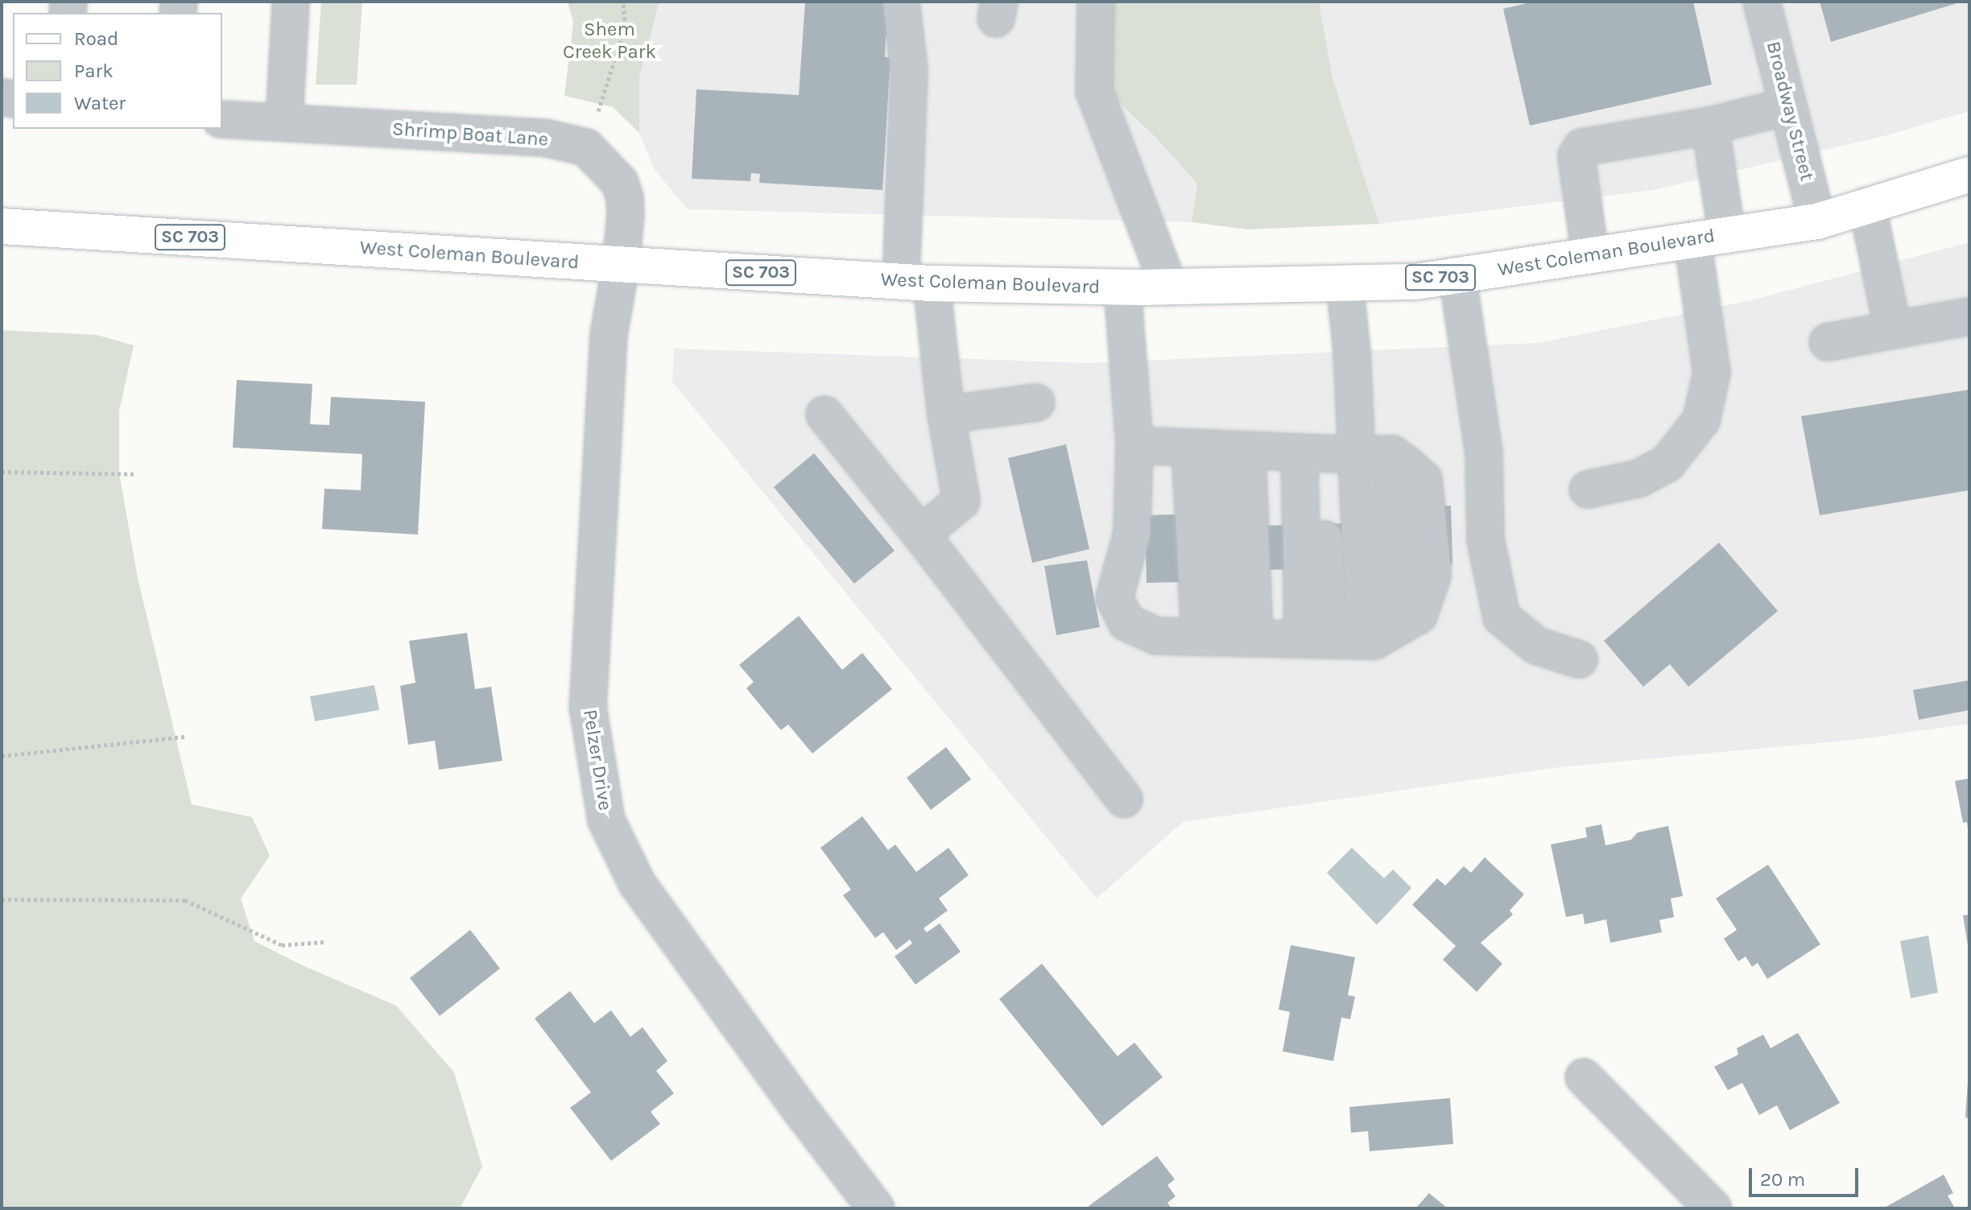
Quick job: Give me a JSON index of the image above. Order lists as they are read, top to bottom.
{
  "streets": {
    "main road": ["SC 703", "West Coleman Boulevard"],
    "street": ["Broadway Street", "Shrimp Boat Lane", "Pelzer Drive"]
  },
  "crossings": [
    ["Broadway Street", "West Coleman Boulevard"],
    ["Shrimp Boat Lane", "West Coleman Boulevard"],
    ["Shrimp Boat Lane", "Pelzer Drive"],
    ["West Coleman Boulevard", "Pelzer Drive"]
  ],
  "parks": ["Shem Creek Park"],
  "legend": ["Road", "Park", "Water"],
  "scale_bar": "20 m"
}
